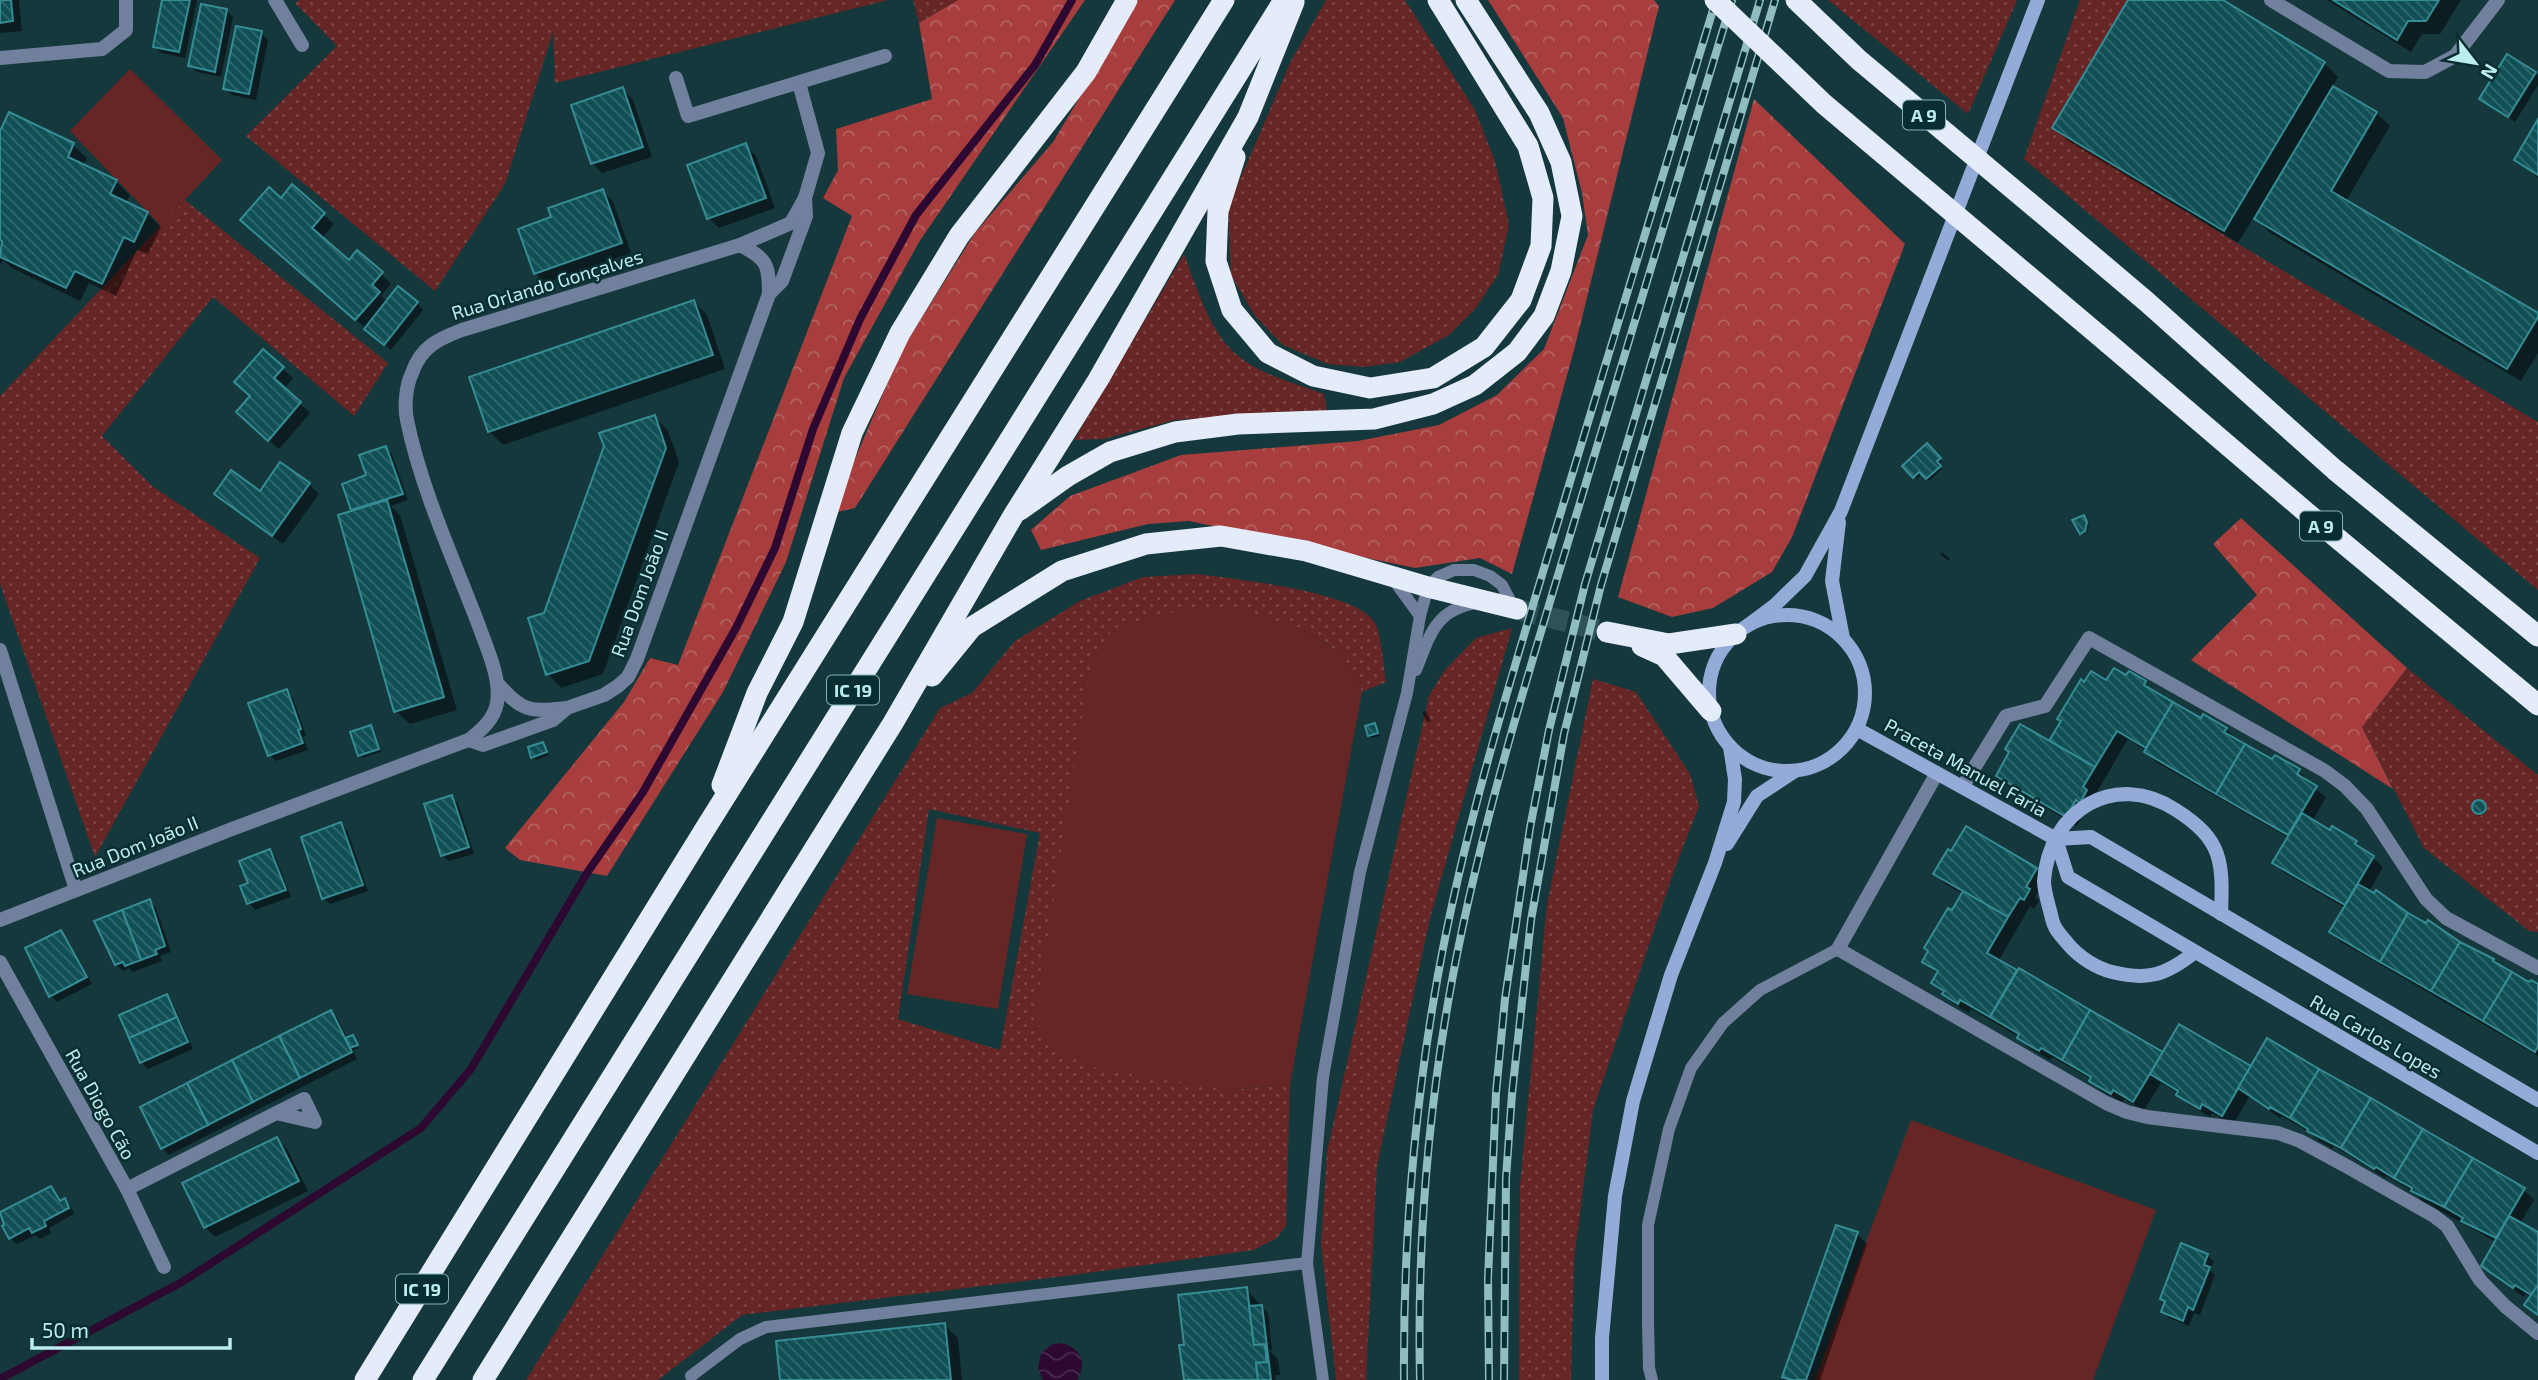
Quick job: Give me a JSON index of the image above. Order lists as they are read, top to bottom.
{
  "streets": {
    "highway": ["A 9", "IC 19"],
    "street": [
      "Rua Orlando Gonçalves",
      "Rua Dom João II",
      "Praceta Manuel Faria",
      "Rua Carlos Lopes",
      "Rua Diogo Cão"
    ]
  },
  "crossings": [
    ["Rua Orlando Gonçalves", "Rua Dom João II"],
    ["Praceta Manuel Faria", "Rua Carlos Lopes"]
  ],
  "scale_bar": "50 m",
  "north": "bottom right"
}
